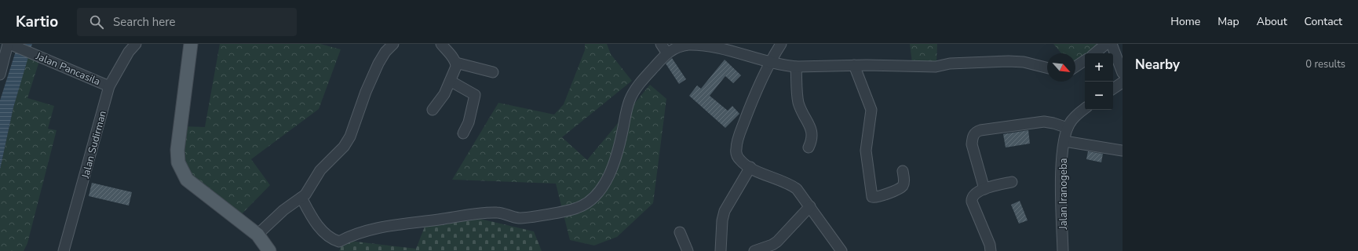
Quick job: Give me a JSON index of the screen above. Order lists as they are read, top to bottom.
{
  "streets": {
    "street": ["Jalan Pancasila", "Jalan Sudirman", "Jalan Iranogeba"]
  },
  "crossings": [
    ["Jalan Pancasila", "Jalan Sudirman"]
  ],
  "north": "bottom right",
  "page": {
    "header": "Kartio",
    "search": "Search here",
    "nav": [
      "Home",
      "Map",
      "About",
      "Contact"
    ],
    "heading": ["Nearby", "0 results"],
    "map_buttons": ["+", "−"]
  }
}
